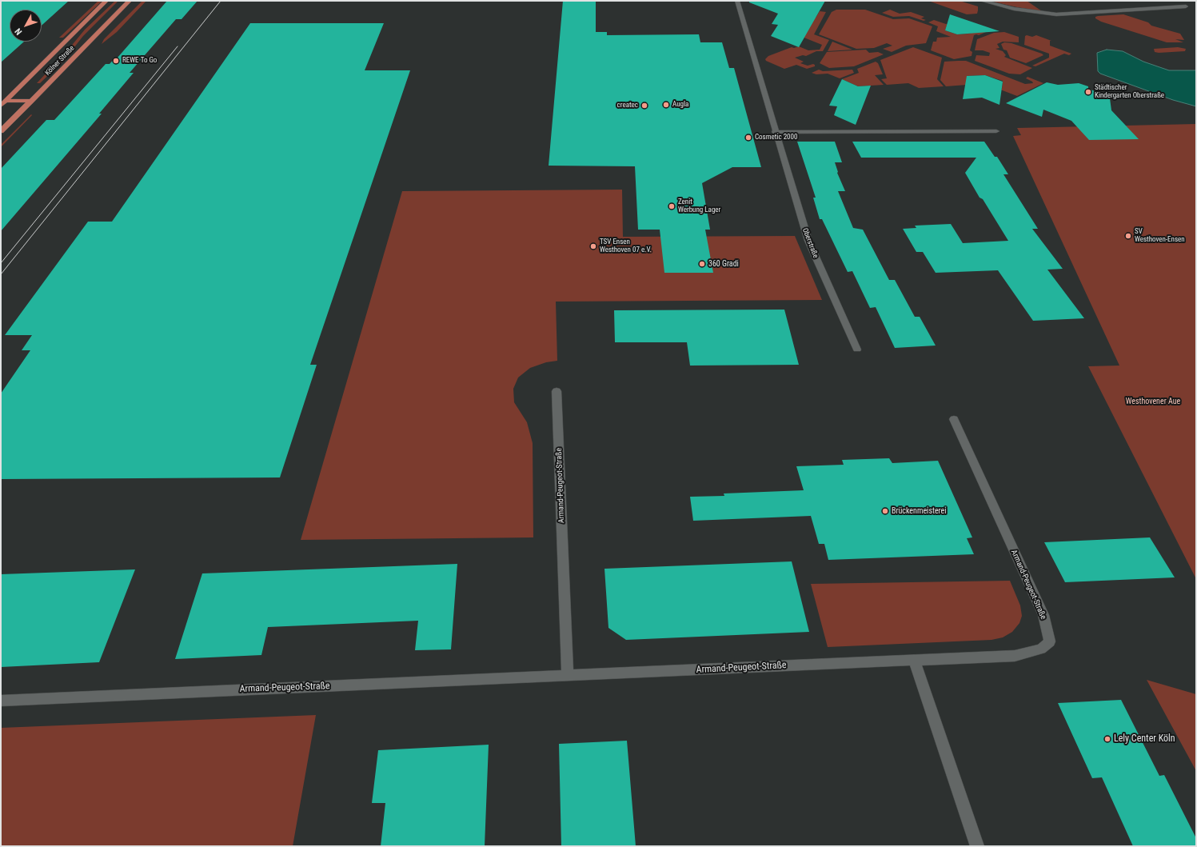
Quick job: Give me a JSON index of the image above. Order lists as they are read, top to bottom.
{
  "streets": {
    "main road": ["Kölner Straße"],
    "street": ["Oberstraße", "Armand-Peugeot-Straße"]
  },
  "parks": ["Westhovener Aue"],
  "places": [
    "REWE To Go",
    "Städtischer Kindergarten Oberstraße",
    "Augla",
    "createc",
    "Cosmetic 2000",
    "Zenit Werbung Lager",
    "SV Westhoven-Ensen",
    "TSV Ensen Westhoven 07 e.V.",
    "360 Gradi",
    "Brückenmeisterei",
    "Lely Center Köln"
  ],
  "north": "bottom left"
}
